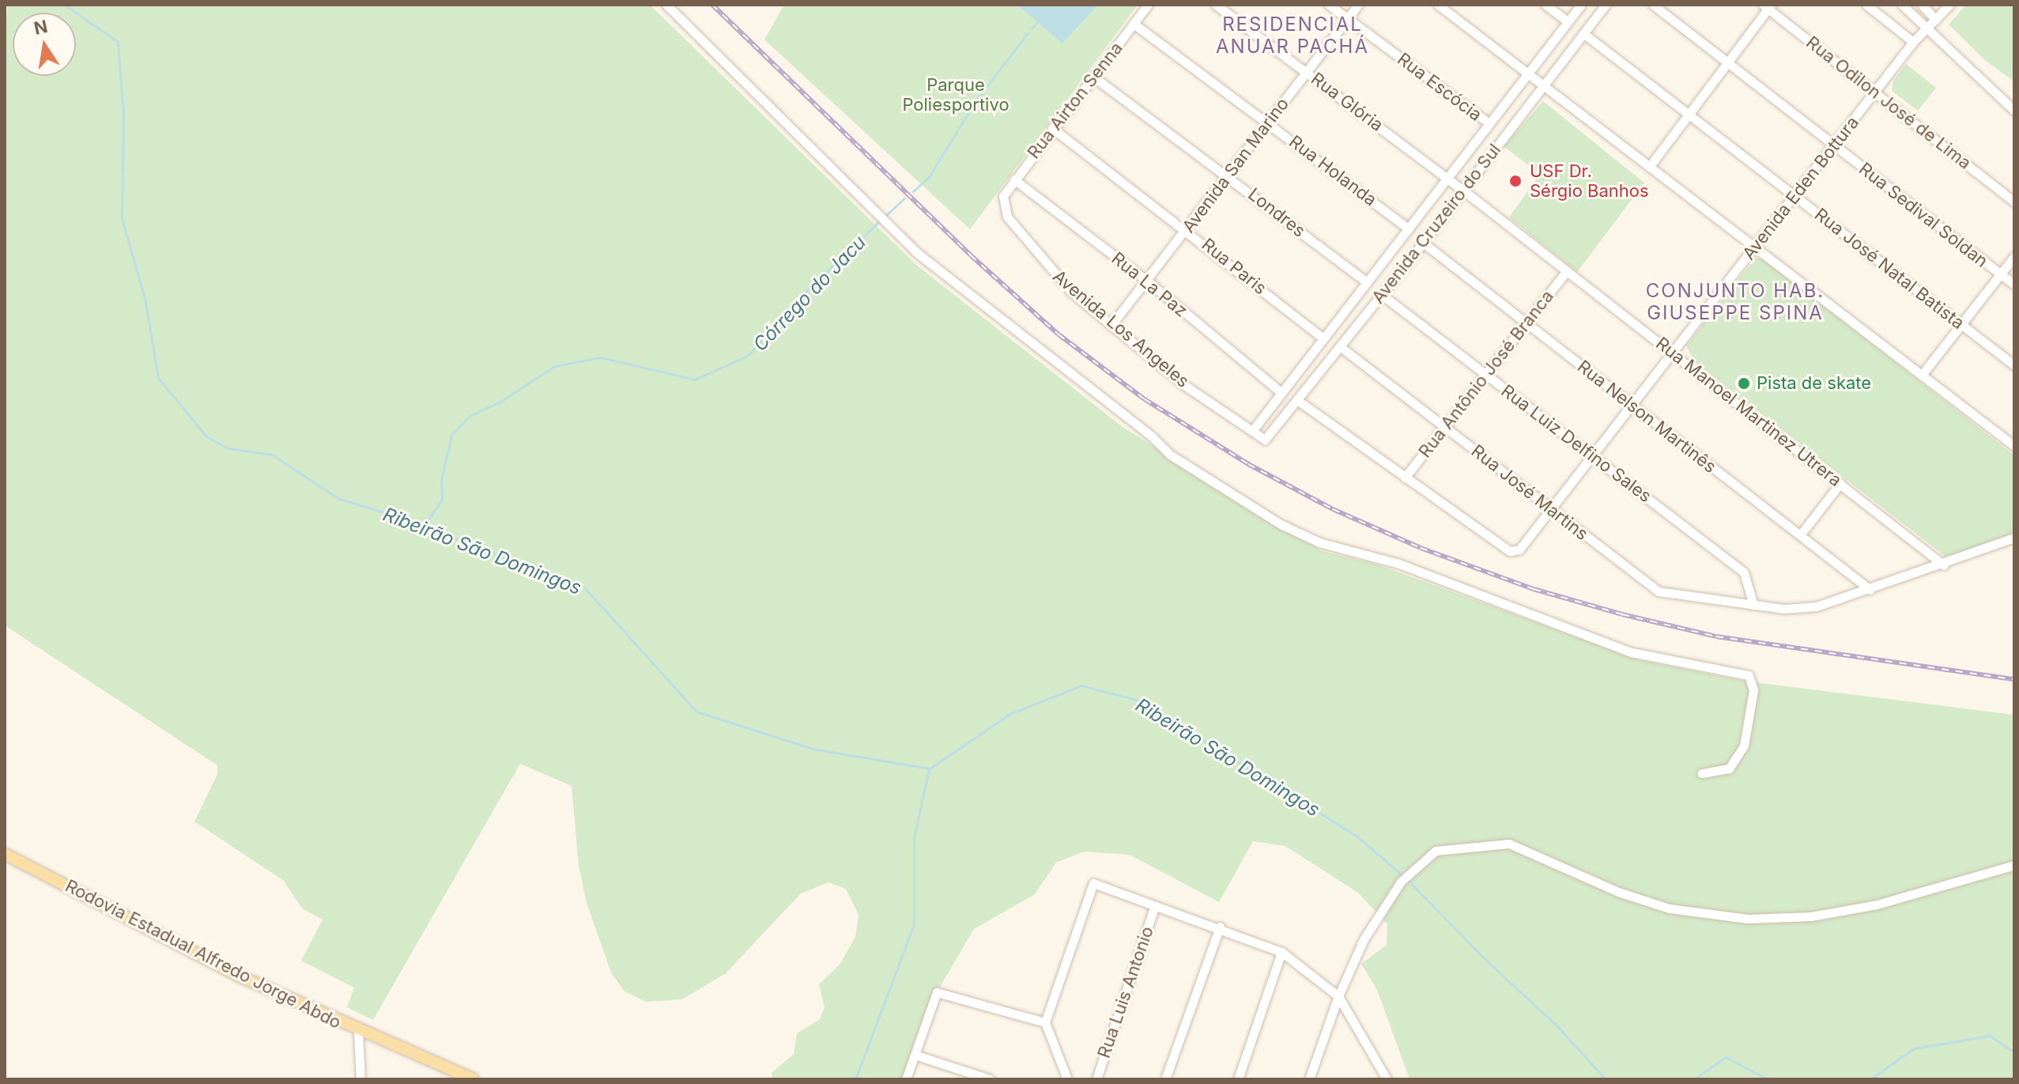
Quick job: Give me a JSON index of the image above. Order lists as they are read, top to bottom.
{
  "streets": {
    "main road": ["Rodovia Estadual Alfredo Jorge Abdo"],
    "street": [
      "Rua Escócia",
      "Rua Airton Senna",
      "Rua Glória",
      "Rua Odilon José de Lima",
      "Avenida San Marino",
      "Rua Holanda",
      "Avenida Eden Bottura",
      "Londres",
      "Rua Sedival Soldan",
      "Avenida Cruzeiro do Sul",
      "Rua Paris",
      "Rua José Natal Batista",
      "Rua La Paz",
      "Avenida Los Angeles",
      "Rua Antônio José Branca",
      "Rua Manoel Martinez Utrera",
      "Rua Nelson Martinês",
      "Rua Luiz Delfino Sales",
      "Rua José Martins",
      "Rua Luis Antonio"
    ]
  },
  "crossings": [
    ["Rua Escócia", "Avenida San Marino"],
    ["Rua Escócia", "Avenida Cruzeiro do Sul"],
    ["Rua Airton Senna", "Rua Holanda"],
    ["Rua Airton Senna", "Londres"],
    ["Rua Airton Senna", "Rua Paris"],
    ["Rua Airton Senna", "Rua La Paz"],
    ["Rua Airton Senna", "Avenida Los Angeles"],
    ["Rua Glória", "Avenida San Marino"],
    ["Rua Glória", "Avenida Cruzeiro do Sul"],
    ["Rua Glória", "Rua Manoel Martinez Utrera"],
    ["Rua Odilon José de Lima", "Avenida Eden Bottura"],
    ["Avenida San Marino", "Rua Holanda"],
    ["Avenida San Marino", "Londres"],
    ["Avenida San Marino", "Rua Paris"],
    ["Avenida San Marino", "Rua La Paz"],
    ["Avenida San Marino", "Avenida Los Angeles"],
    ["Rua Holanda", "Avenida Cruzeiro do Sul"],
    ["Avenida Eden Bottura", "Rua Sedival Soldan"],
    ["Avenida Eden Bottura", "Rua José Natal Batista"],
    ["Avenida Eden Bottura", "Rua Antônio José Branca"],
    ["Avenida Eden Bottura", "Rua Manoel Martinez Utrera"],
    ["Avenida Eden Bottura", "Rua Nelson Martinês"],
    ["Avenida Eden Bottura", "Rua Luiz Delfino Sales"],
    ["Avenida Eden Bottura", "Rua José Martins"],
    ["Londres", "Avenida Cruzeiro do Sul"],
    ["Avenida Cruzeiro do Sul", "Rua Paris"],
    ["Avenida Cruzeiro do Sul", "Rua José Natal Batista"],
    ["Avenida Cruzeiro do Sul", "Rua La Paz"],
    ["Avenida Cruzeiro do Sul", "Avenida Los Angeles"],
    ["Avenida Cruzeiro do Sul", "Rua Manoel Martinez Utrera"],
    ["Avenida Cruzeiro do Sul", "Rua Nelson Martinês"],
    ["Avenida Cruzeiro do Sul", "Rua Luiz Delfino Sales"],
    ["Avenida Cruzeiro do Sul", "Rua José Martins"],
    ["Rua Antônio José Branca", "Rua Manoel Martinez Utrera"],
    ["Rua Antônio José Branca", "Rua Nelson Martinês"],
    ["Rua Antônio José Branca", "Rua Luiz Delfino Sales"],
    ["Rua Antônio José Branca", "Rua José Martins"],
    ["Rua Manoel Martinez Utrera", "Rua José Martins"],
    ["Rua Nelson Martinês", "Rua José Martins"],
    ["Rua Luiz Delfino Sales", "Rua José Martins"]
  ],
  "districts": ["RESIDENCIAL ANUAR PACHÁ", "CONJUNTO HAB. GIUSEPPE SPINA"],
  "water": ["Córrego do Jacu", "Ribeirão São Domingos"],
  "parks": ["Parque Poliesportivo"],
  "places": ["USF Dr. Sérgio Banhos", "Pista de skate"],
  "north": "top"
}
